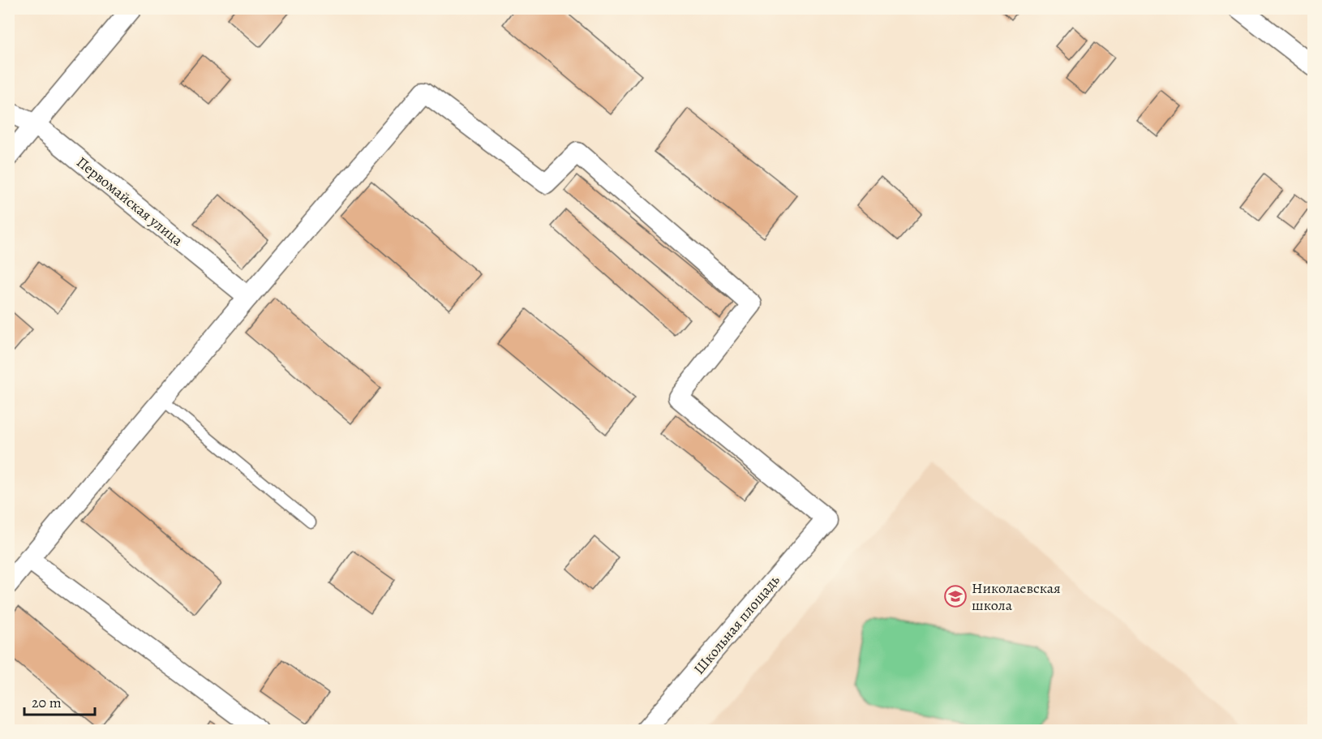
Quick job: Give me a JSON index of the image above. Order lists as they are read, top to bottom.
{
  "streets": {
    "street": ["Первомайская улица", "Школьная площадь"]
  },
  "crossings": [
    ["Первомайская улица", "Школьная площадь"]
  ],
  "places": {
    "school or university": ["Николаевская школа"]
  },
  "scale_bar": "20 m"
}
